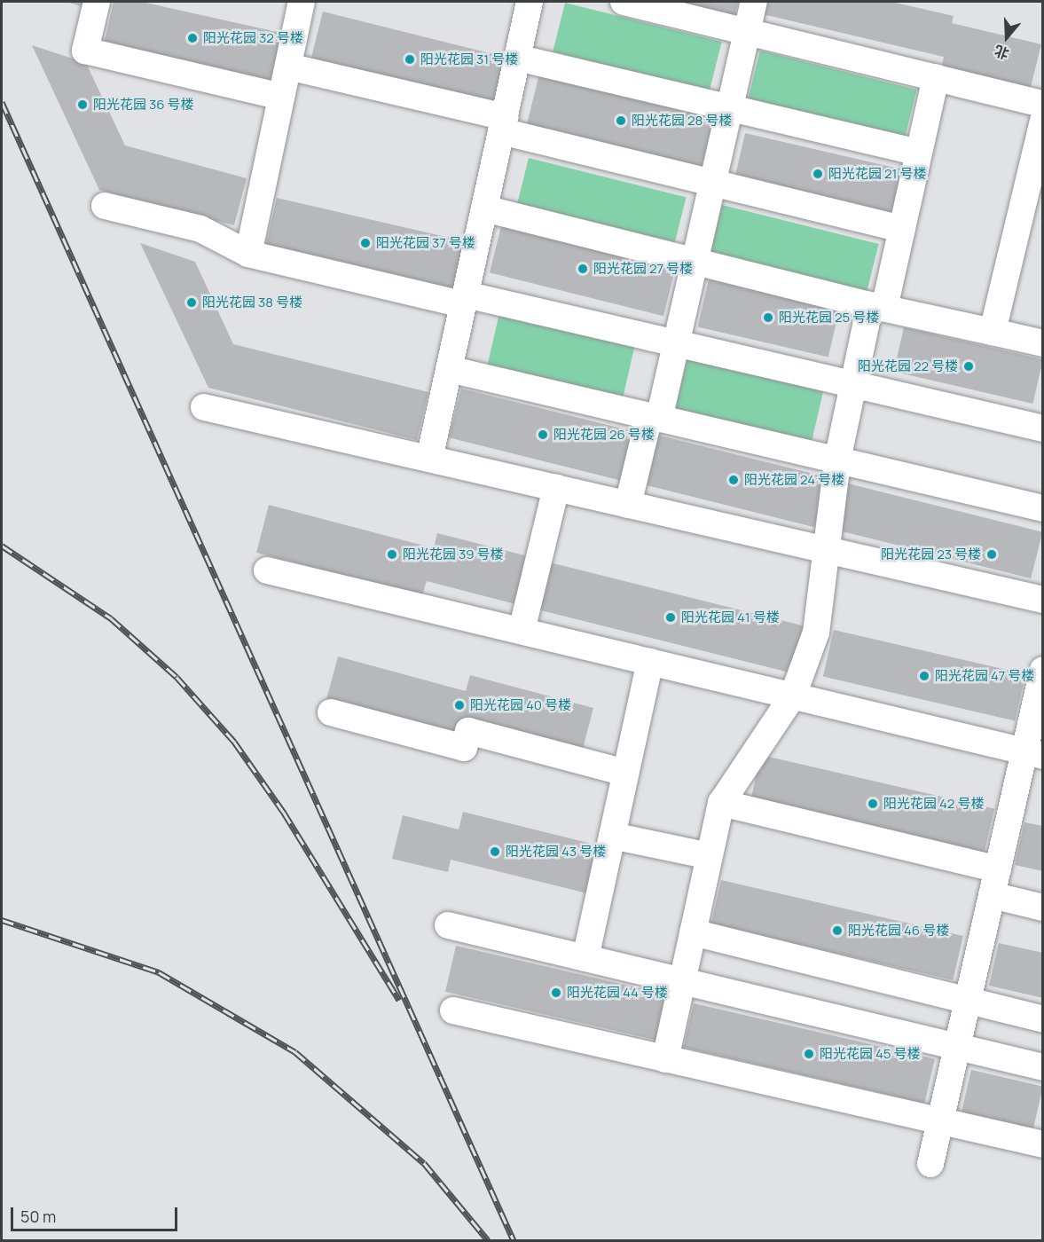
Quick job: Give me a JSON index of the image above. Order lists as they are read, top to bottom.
{
  "places": [
    "阳光花园 32 号楼",
    "阳光花园 31 号楼",
    "阳光花园 36 号楼",
    "阳光花园 28 号楼",
    "阳光花园 21 号楼",
    "阳光花园 37 号楼",
    "阳光花园 27 号楼",
    "阳光花园 38 号楼",
    "阳光花园 25 号楼",
    "阳光花园 22 号楼",
    "阳光花园 26 号楼",
    "阳光花园 24 号楼",
    "阳光花园 39 号楼",
    "阳光花园 23 号楼",
    "阳光花园 41 号楼",
    "阳光花园 47 号楼",
    "阳光花园 40 号楼",
    "阳光花园 42 号楼",
    "阳光花园 43 号楼",
    "阳光花园 46 号楼",
    "阳光花园 44 号楼",
    "阳光花园 45 号楼"
  ],
  "scale_bar": "50 m",
  "north": "bottom"
}
